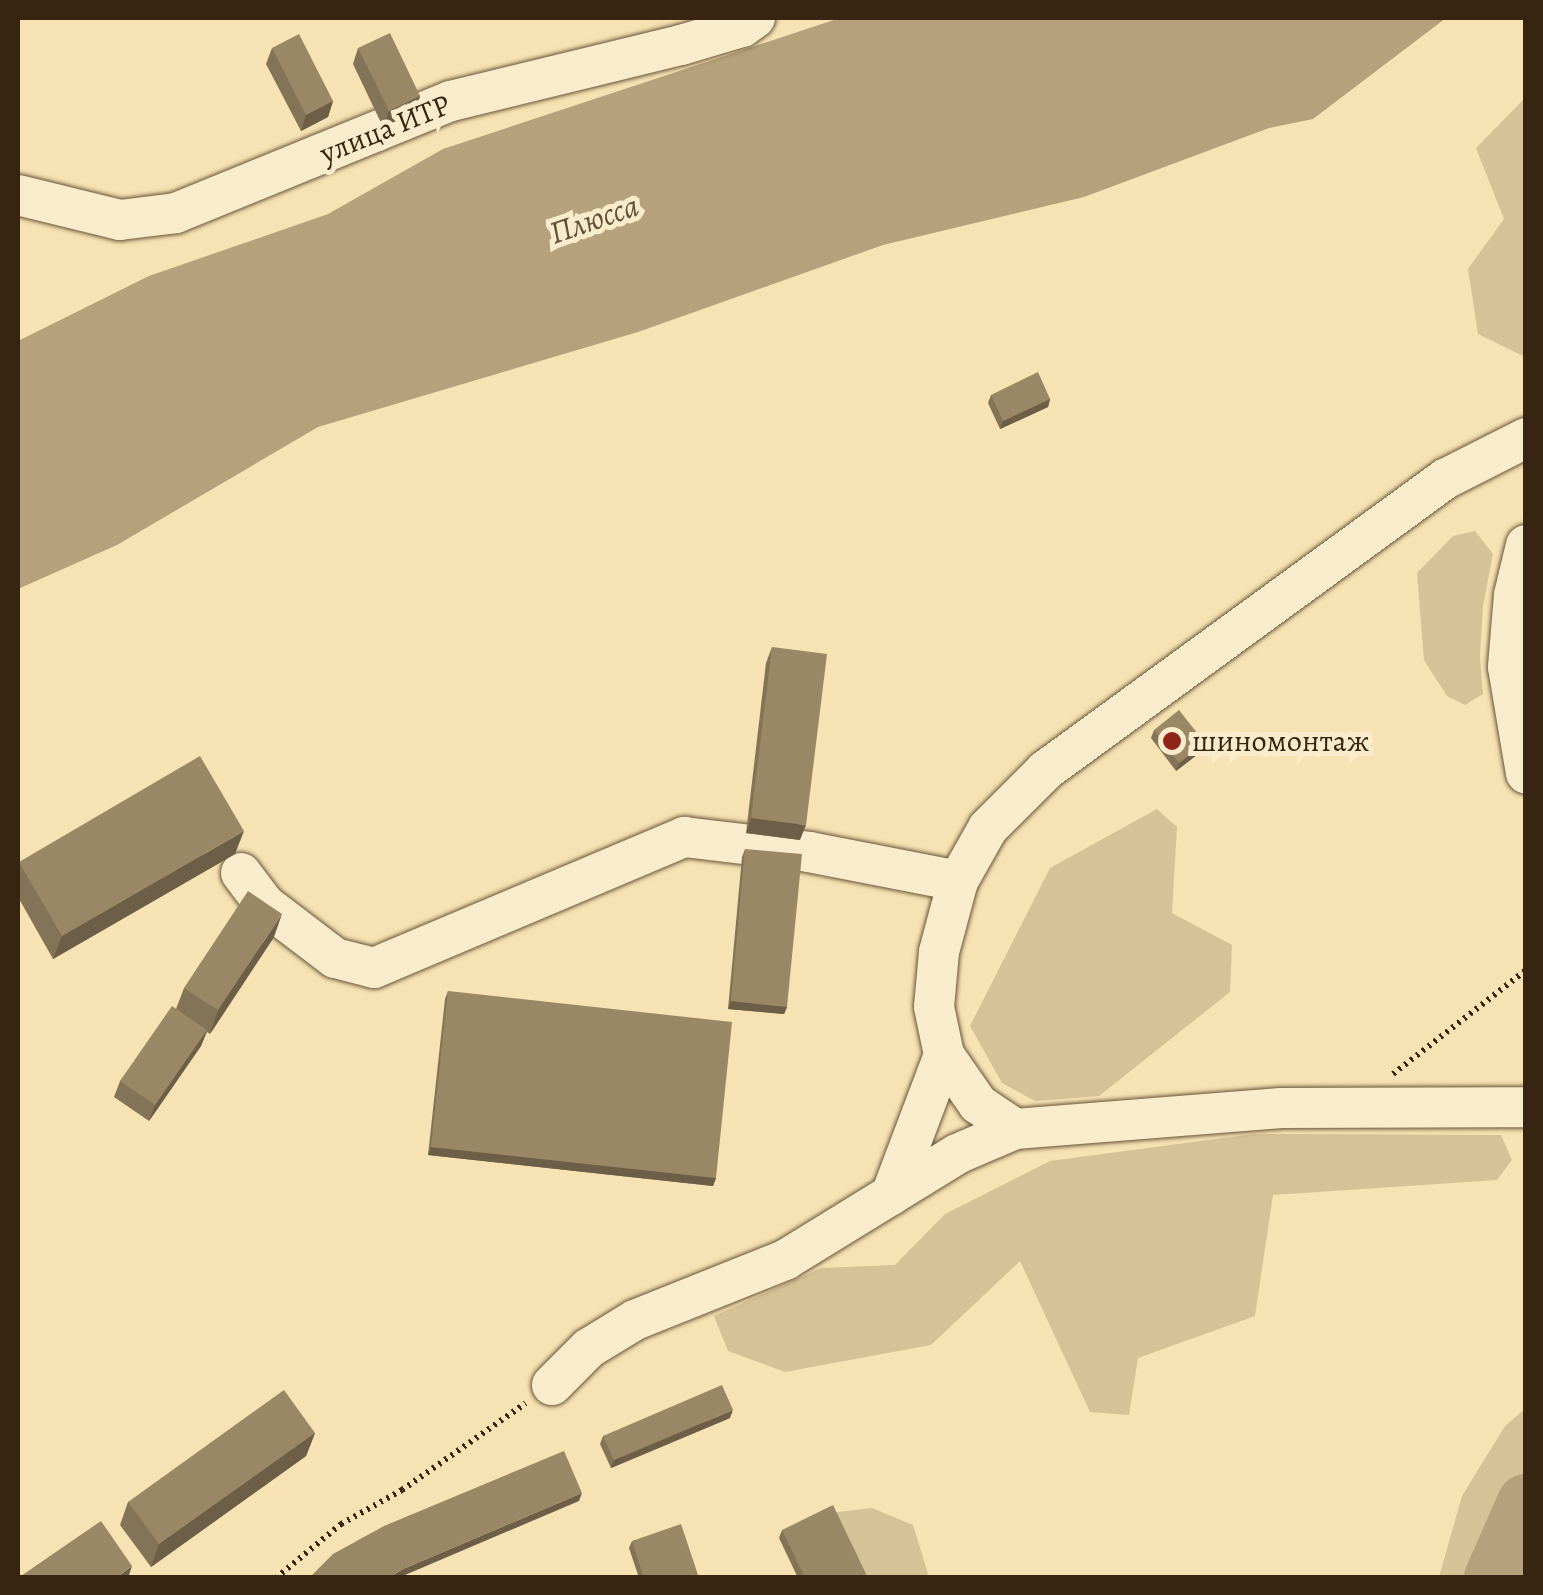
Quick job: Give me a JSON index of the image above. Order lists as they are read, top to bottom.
{
  "streets": {
    "street": ["улица ИТР"]
  },
  "water": ["Плюсса"],
  "places": ["шиномонтаж"]
}
